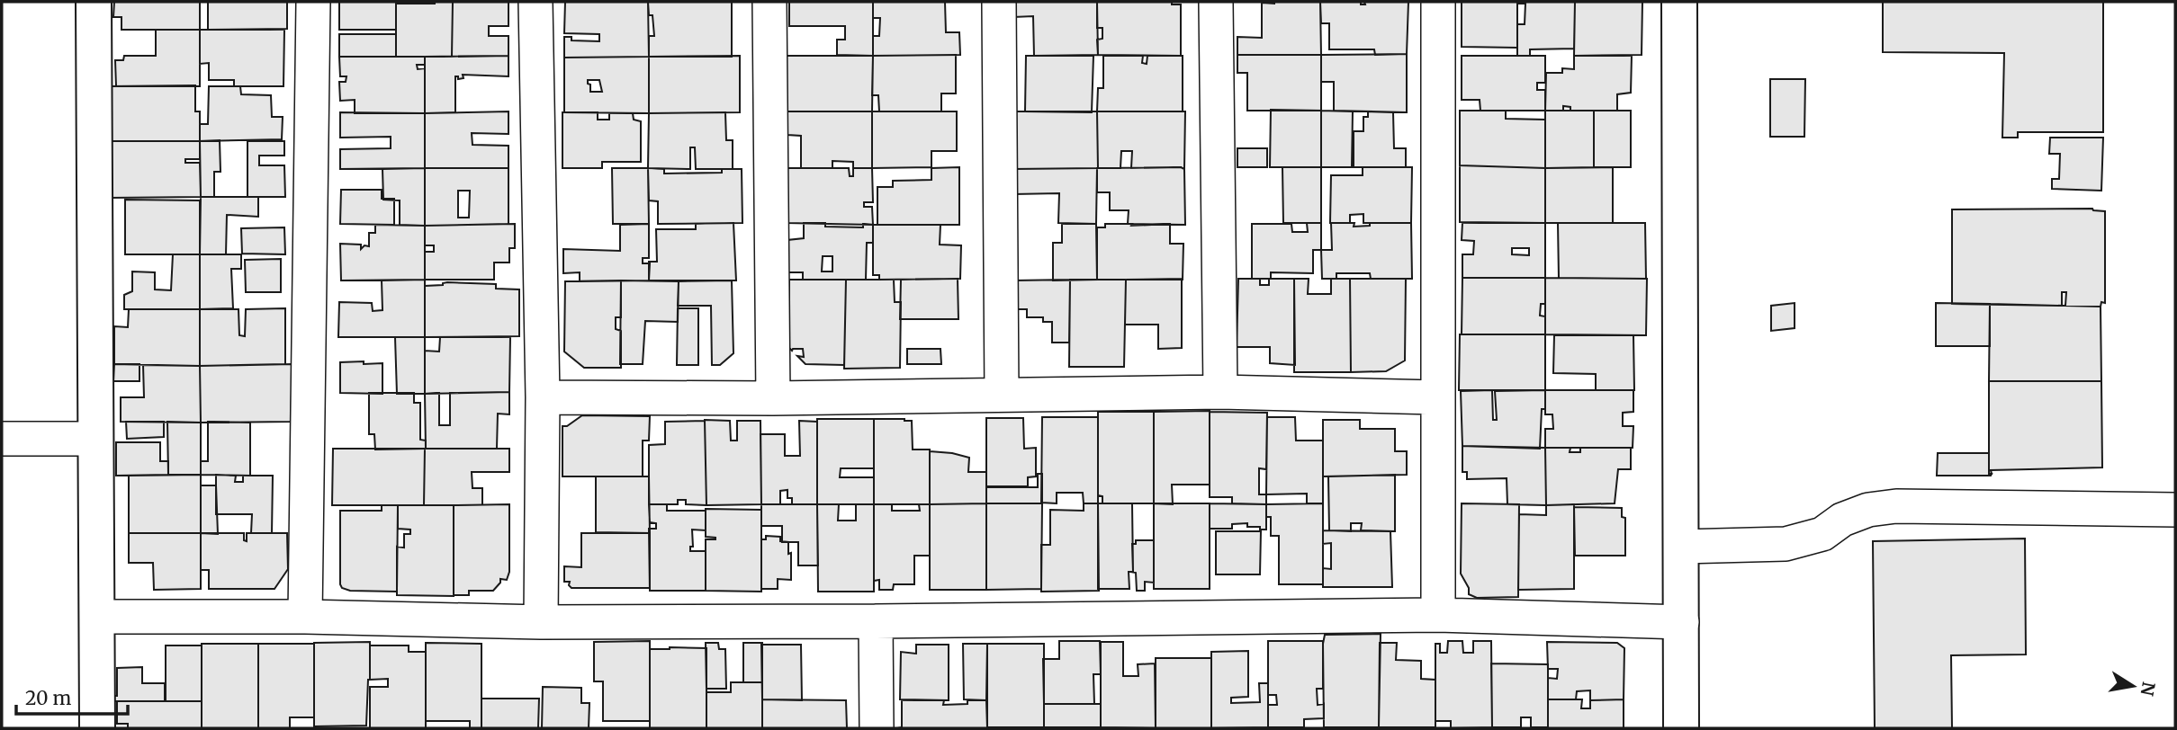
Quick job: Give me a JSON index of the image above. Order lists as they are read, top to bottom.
{
  "scale_bar": "20 m",
  "north": "right"
}
